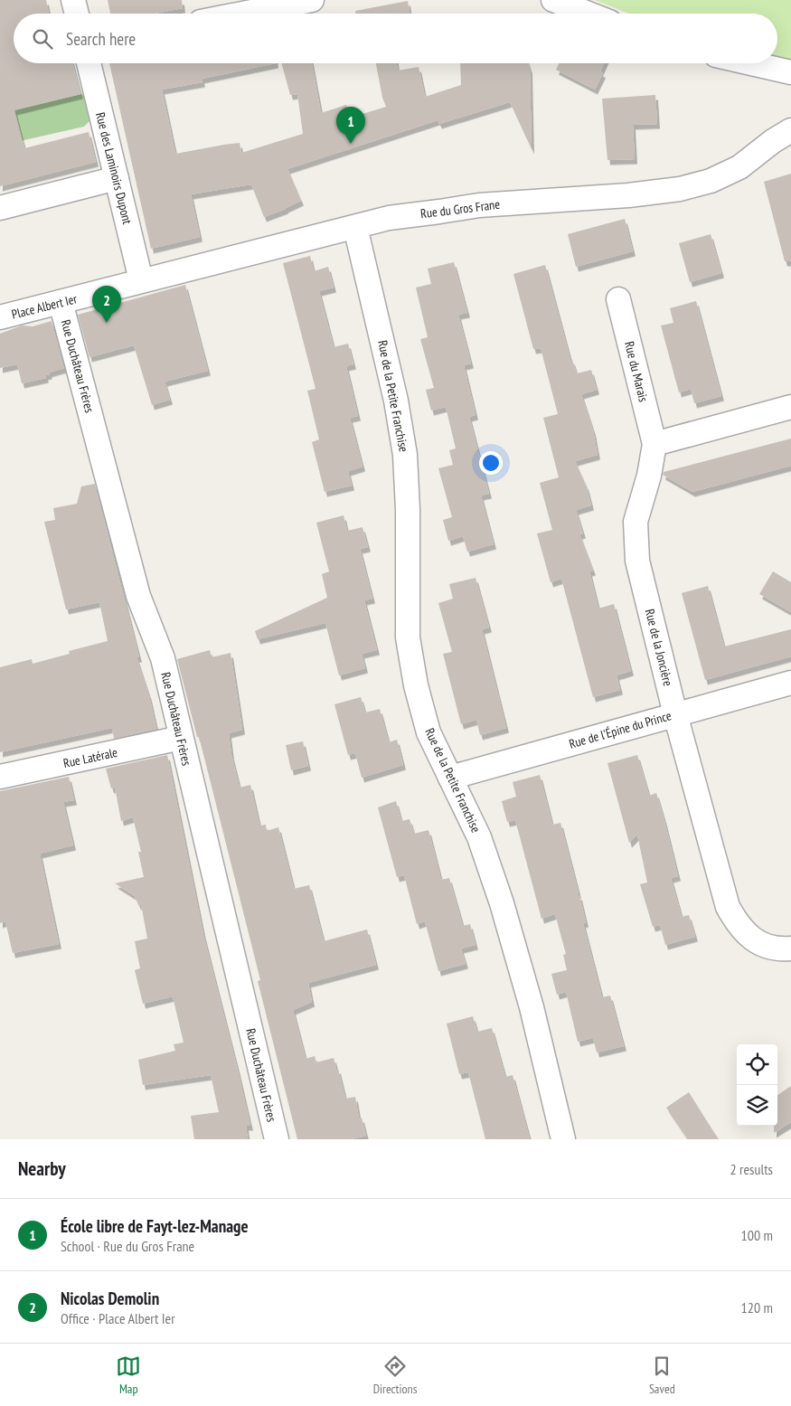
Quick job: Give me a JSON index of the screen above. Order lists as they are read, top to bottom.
{
  "streets": {
    "street": [
      "Rue des Laminoirs Dupont",
      "Rue du Gros Frane",
      "Place Albert Ier",
      "Rue Duchâteau Frères",
      "Rue du Marais",
      "Rue de la Petite Franchise",
      "Rue de la Joncière",
      "Rue de l'Épine du Prince",
      "Rue Latérale"
    ]
  },
  "crossings": [
    ["Rue des Laminoirs Dupont", "Rue du Gros Frane"],
    ["Rue des Laminoirs Dupont", "Place Albert Ier"],
    ["Rue du Gros Frane", "Place Albert Ier"],
    ["Rue du Gros Frane", "Rue de la Petite Franchise"],
    ["Place Albert Ier", "Rue Duchâteau Frères"],
    ["Rue Duchâteau Frères", "Rue Latérale"],
    ["Rue du Marais", "Rue de la Joncière"],
    ["Rue de la Petite Franchise", "Rue de l'Épine du Prince"],
    ["Rue de la Joncière", "Rue de l'Épine du Prince"]
  ],
  "page": {
    "search": "Search here",
    "pins": ["1", "2"],
    "heading": ["Nearby", "2 results"],
    "list": [
      {
        "mark": "1",
        "name": "École libre de Fayt-lez-Manage",
        "note": "School · Rue du Gros Frane",
        "value": "100 m"
      },
      {
        "mark": "2",
        "name": "Nicolas Demolin",
        "note": "Office · Place Albert Ier",
        "value": "120 m"
      }
    ],
    "nav": ["Map", "Directions", "Saved"]
  }
}
